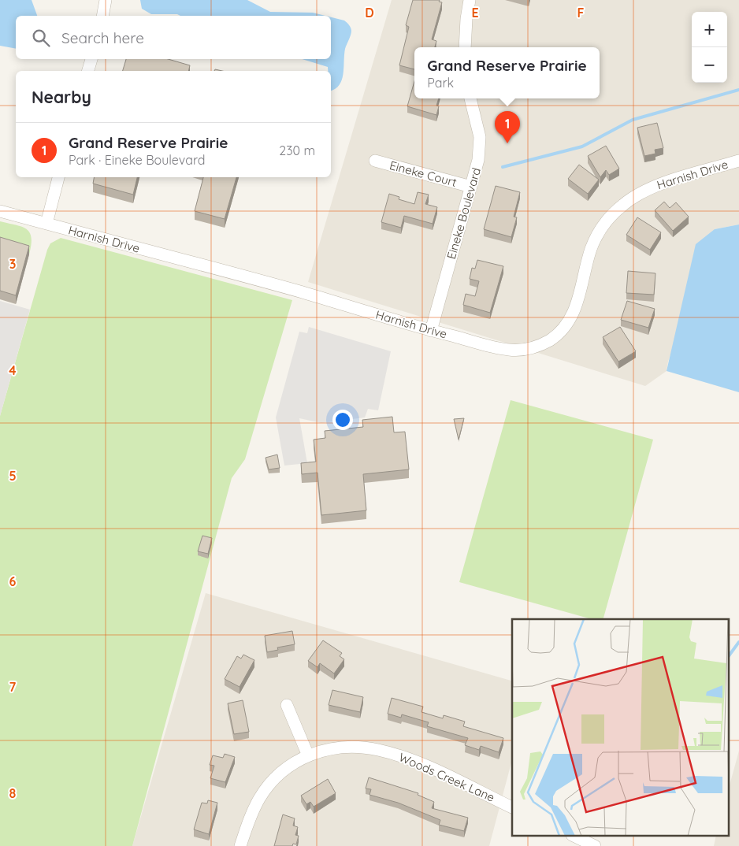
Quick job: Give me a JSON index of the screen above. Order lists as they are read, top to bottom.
{
  "streets": {
    "street": [
      "Eineke Court",
      "Harnish Drive",
      "Eineke Boulevard",
      "Woods Creek Lane"
    ]
  },
  "crossings": [
    ["Eineke Court", "Eineke Boulevard"],
    ["Harnish Drive", "Eineke Boulevard"]
  ],
  "page": {
    "map_buttons": ["+", "−"],
    "search": "Search here",
    "popup": ["Grand Reserve Prairie", "Park"],
    "heading": "Nearby",
    "pins": "1",
    "list": [
      {
        "mark": "1",
        "name": "Grand Reserve Prairie",
        "note": "Park · Eineke Boulevard",
        "value": "230 m"
      }
    ]
  },
  "grid": {
    "columns": ["D", "E", "F"],
    "rows": [
      "3",
      "4",
      "5",
      "6",
      "7",
      "8"
    ]
  }
}
